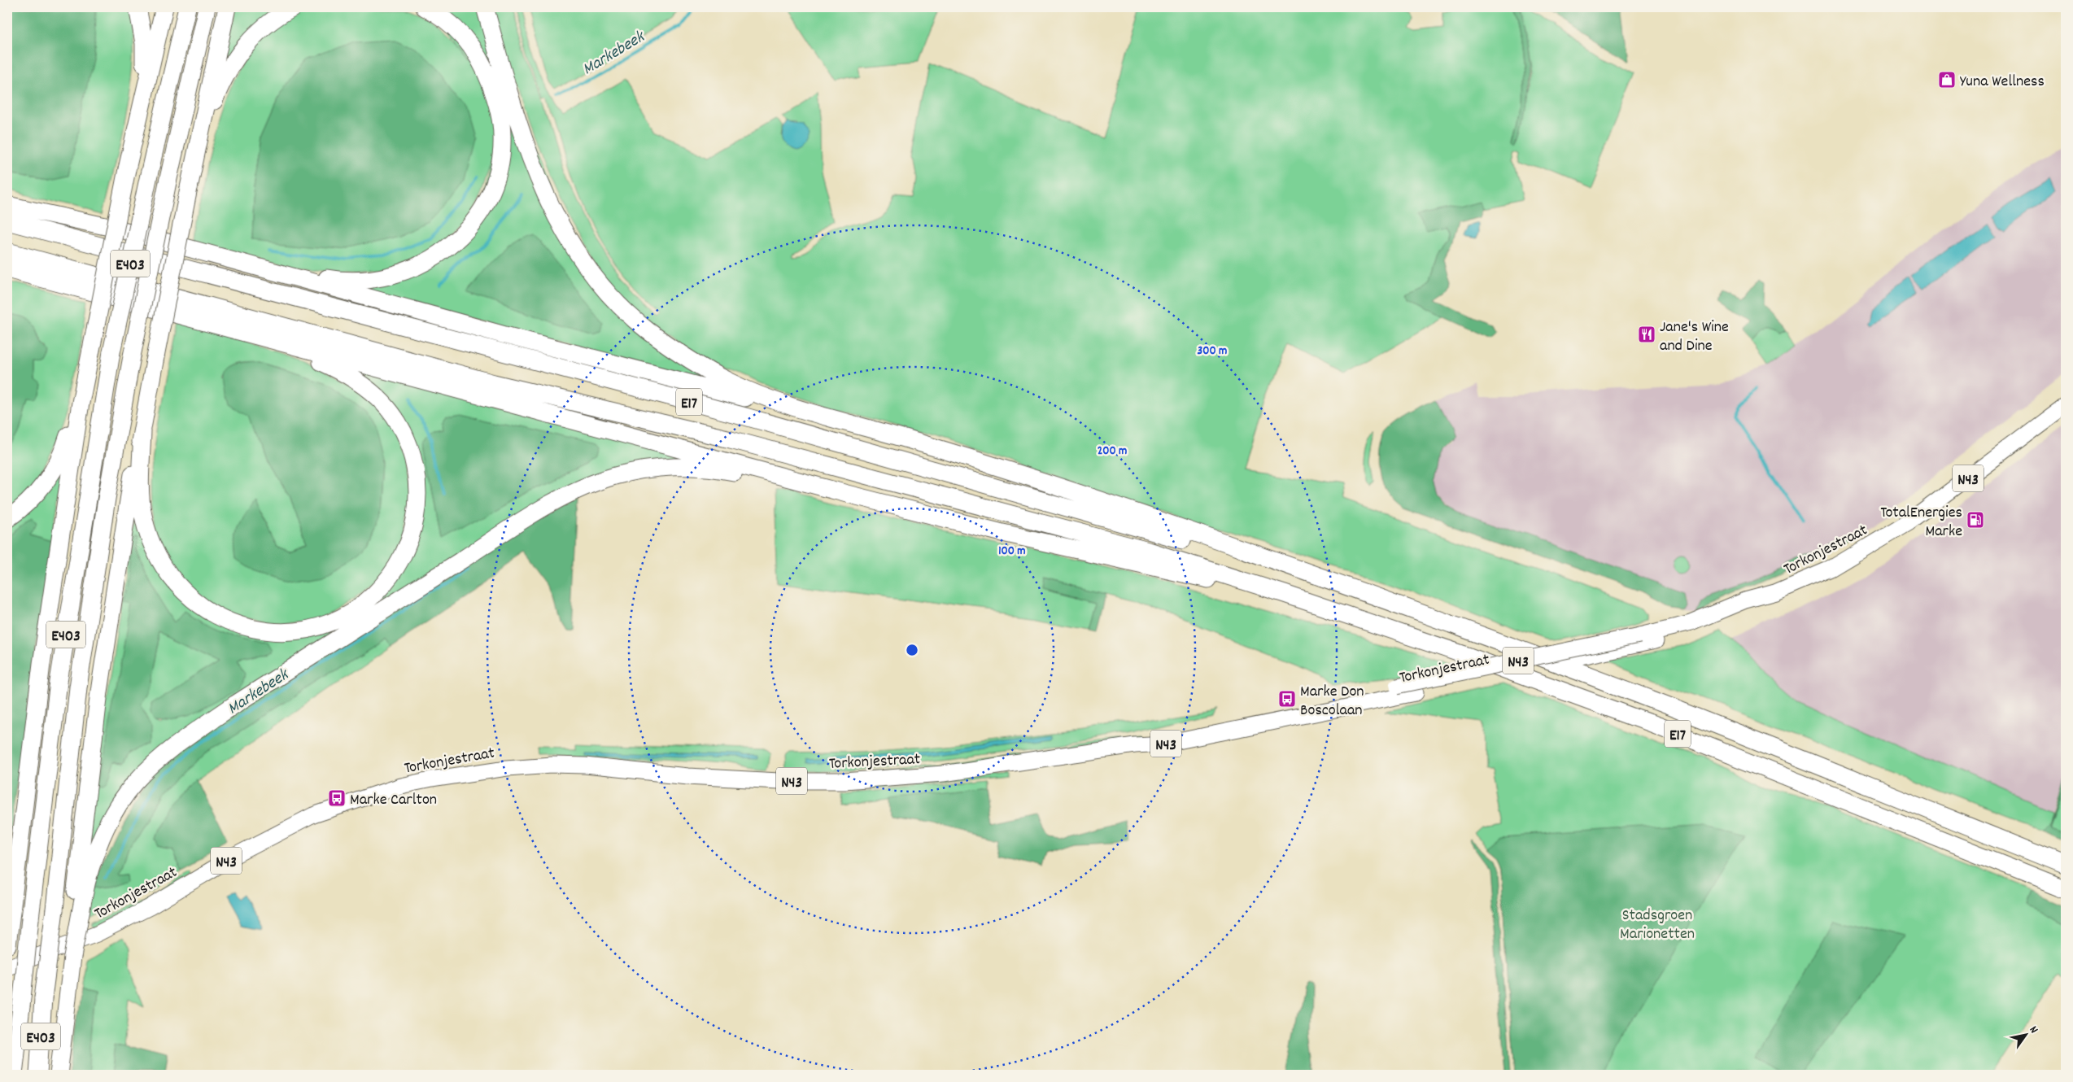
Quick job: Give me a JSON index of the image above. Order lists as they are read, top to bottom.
{
  "streets": {
    "highway": ["E403", "E17"],
    "main road": ["N43", "Torkonjestraat"]
  },
  "water": ["Markebeek"],
  "parks": ["Stadsgroen Marionetten"],
  "places": {
    "shop": ["Yuna Wellness"],
    "restaurant": ["Jane's Wine and Dine"],
    "fuel station": ["TotalEnergies Marke"],
    "bus stop": ["Marke Don Boscolaan", "Marke Carlton"]
  },
  "north": "top right",
  "rings": ["300 m", "200 m", "100 m"]
}
